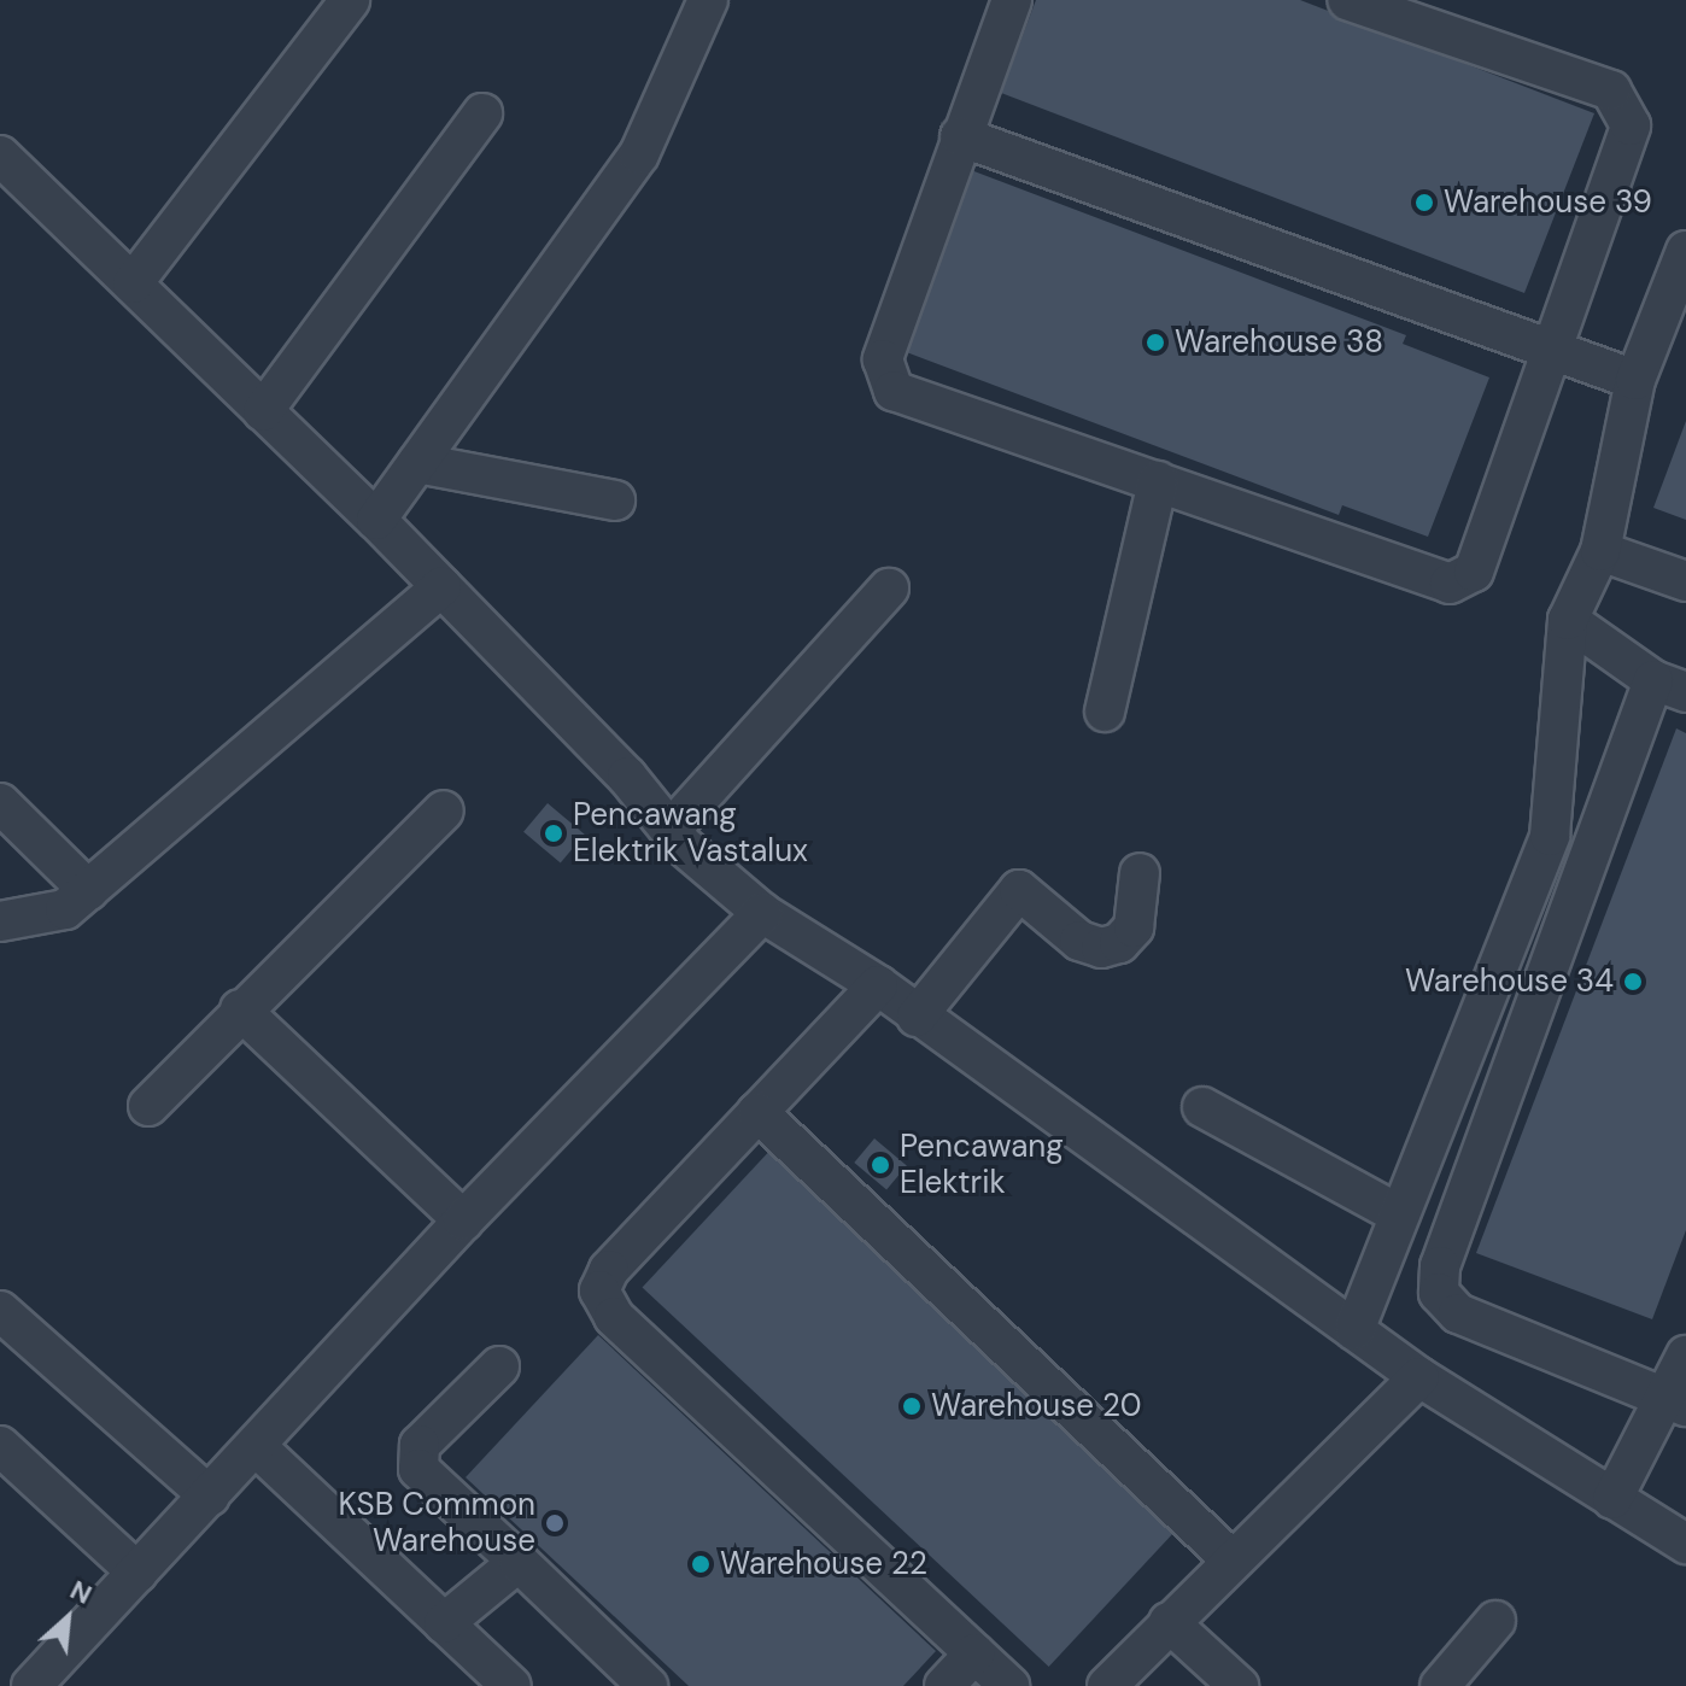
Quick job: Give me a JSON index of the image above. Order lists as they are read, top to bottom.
{
  "places": [
    "Warehouse 39",
    "Warehouse 38",
    "Pencawang Elektrik Vastalux",
    "Warehouse 34",
    "Pencawang Elektrik",
    "Warehouse 20",
    "KSB Common Warehouse",
    "Warehouse 22"
  ],
  "north": "top right"
}
